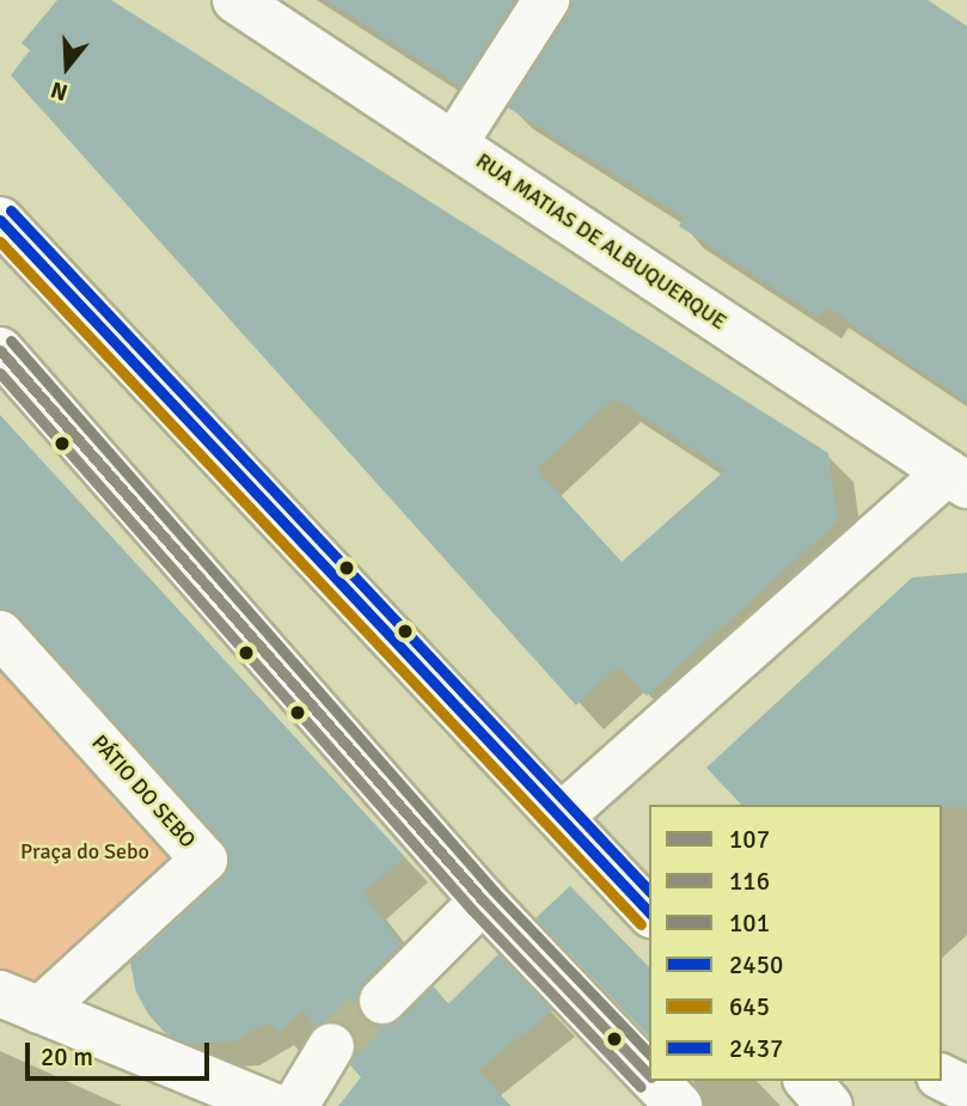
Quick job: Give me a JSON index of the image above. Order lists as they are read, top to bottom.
{
  "streets": {
    "street": ["RUA MATIAS DE ALBUQUERQUE", "PÁTIO DO SEBO"]
  },
  "parks": ["Praça do Sebo"],
  "lines": [
    "transit line 2437",
    "transit line 2450",
    "transit line 645",
    "transit line 101",
    "transit line 107",
    "transit line 116"
  ],
  "legend": [
    "107",
    "116",
    "101",
    "2450",
    "645",
    "2437"
  ],
  "scale_bar": "20 m",
  "north": "bottom"
}
